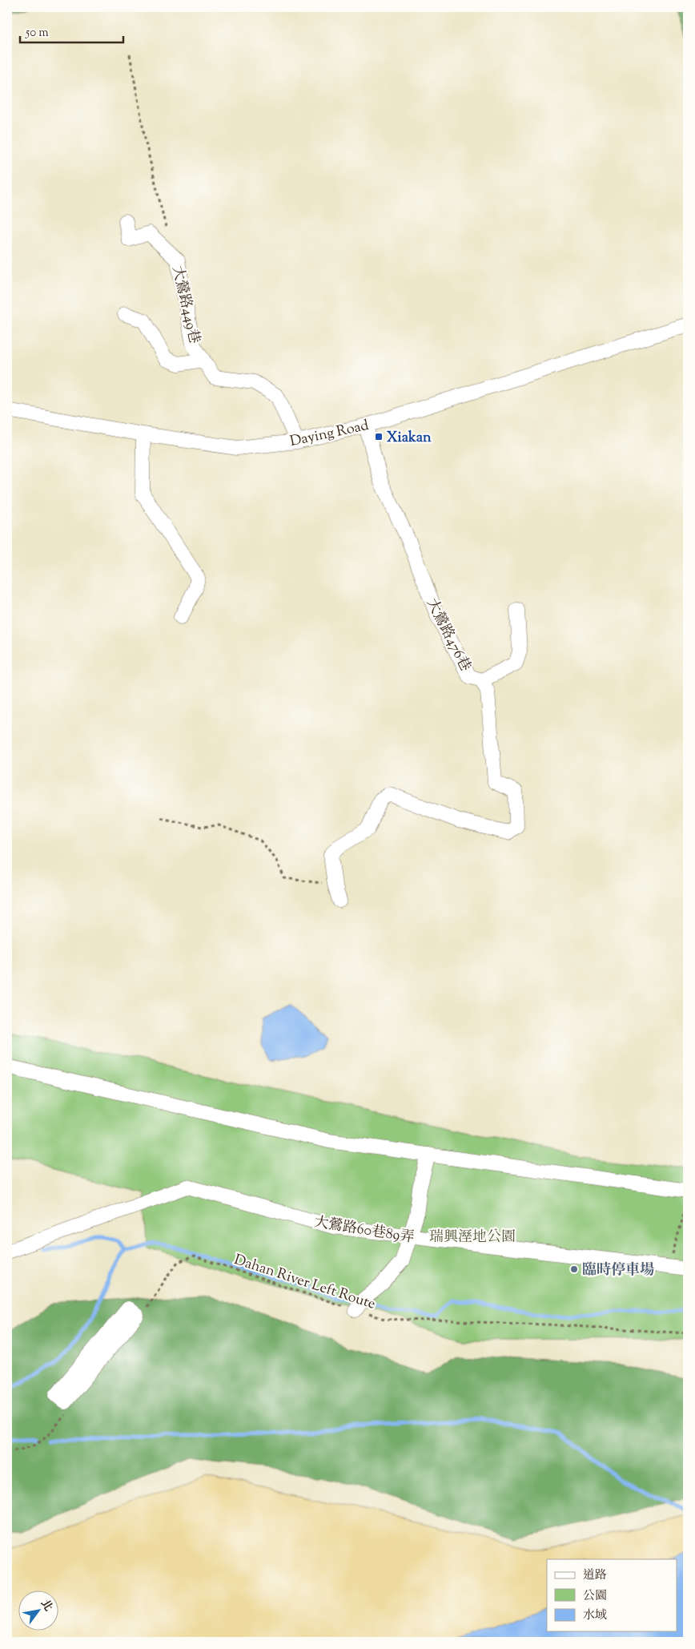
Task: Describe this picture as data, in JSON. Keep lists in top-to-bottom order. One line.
{"streets":{"street":["大鶯路449巷","Daying Road","大鶯路476巷","大鶯路60巷89弄"],"path":["Dahan River Left Route"]},"crossings":[["大鶯路449巷","Daying Road"],["Daying Road","大鶯路476巷"]],"parks":["瑞興溼地公園"],"places":{"transit":["Xiakan"],"other":["臨時停車場"]},"legend":["道路","公園","水域"],"scale_bar":"50 m","north":"top right"}
